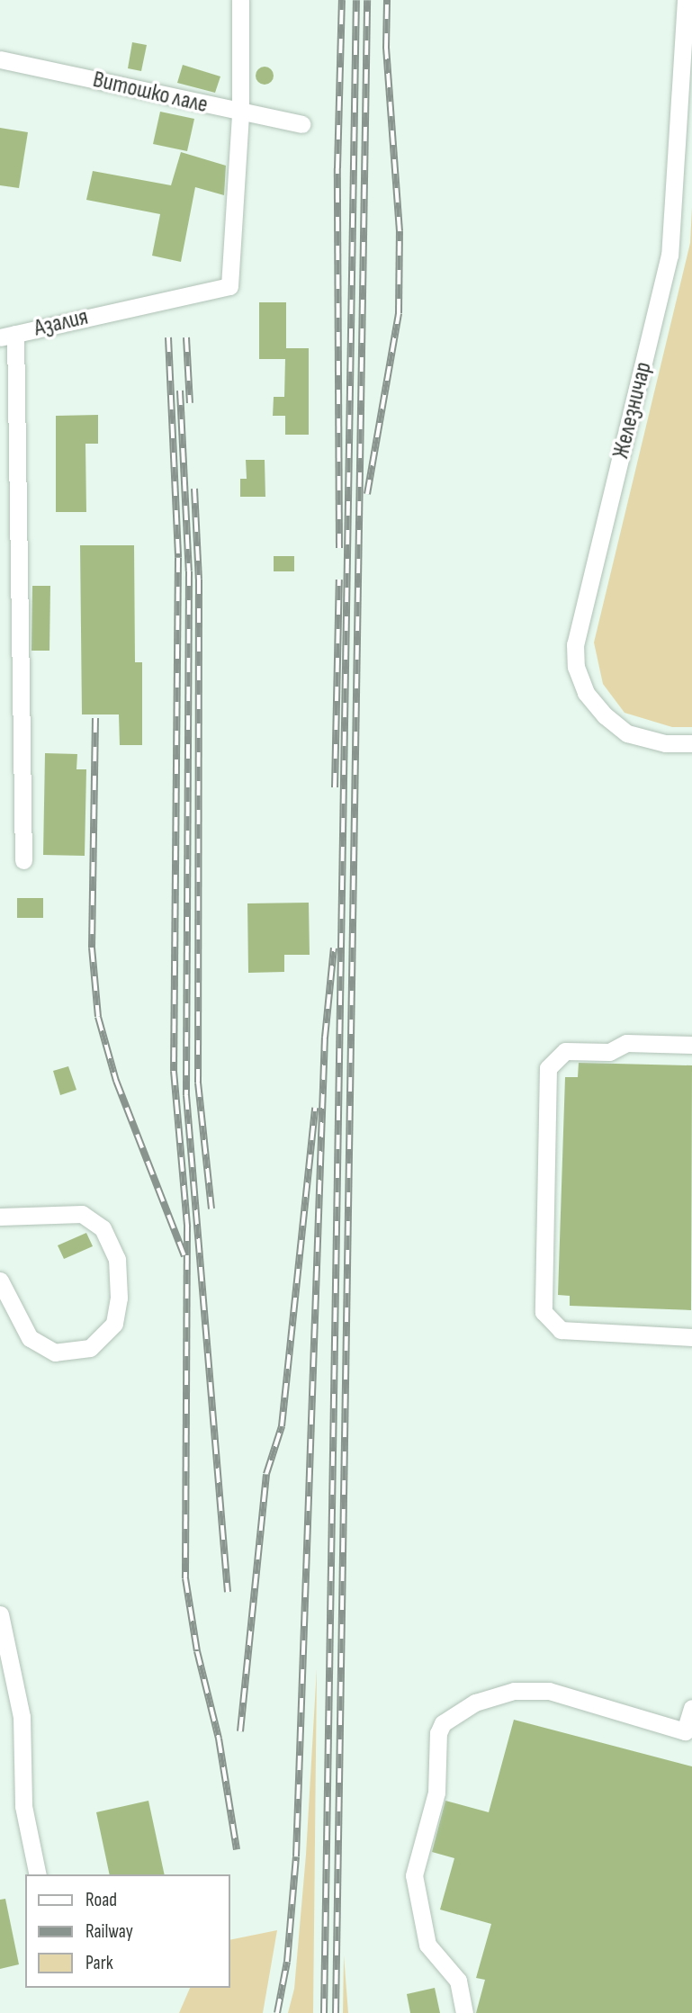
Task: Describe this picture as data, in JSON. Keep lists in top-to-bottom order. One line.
{"streets":{"street":["Витошко лале","Азалия","Железничар"]},"crossings":[["Витошко лале","Азалия"]],"legend":["Road","Railway","Park"]}
